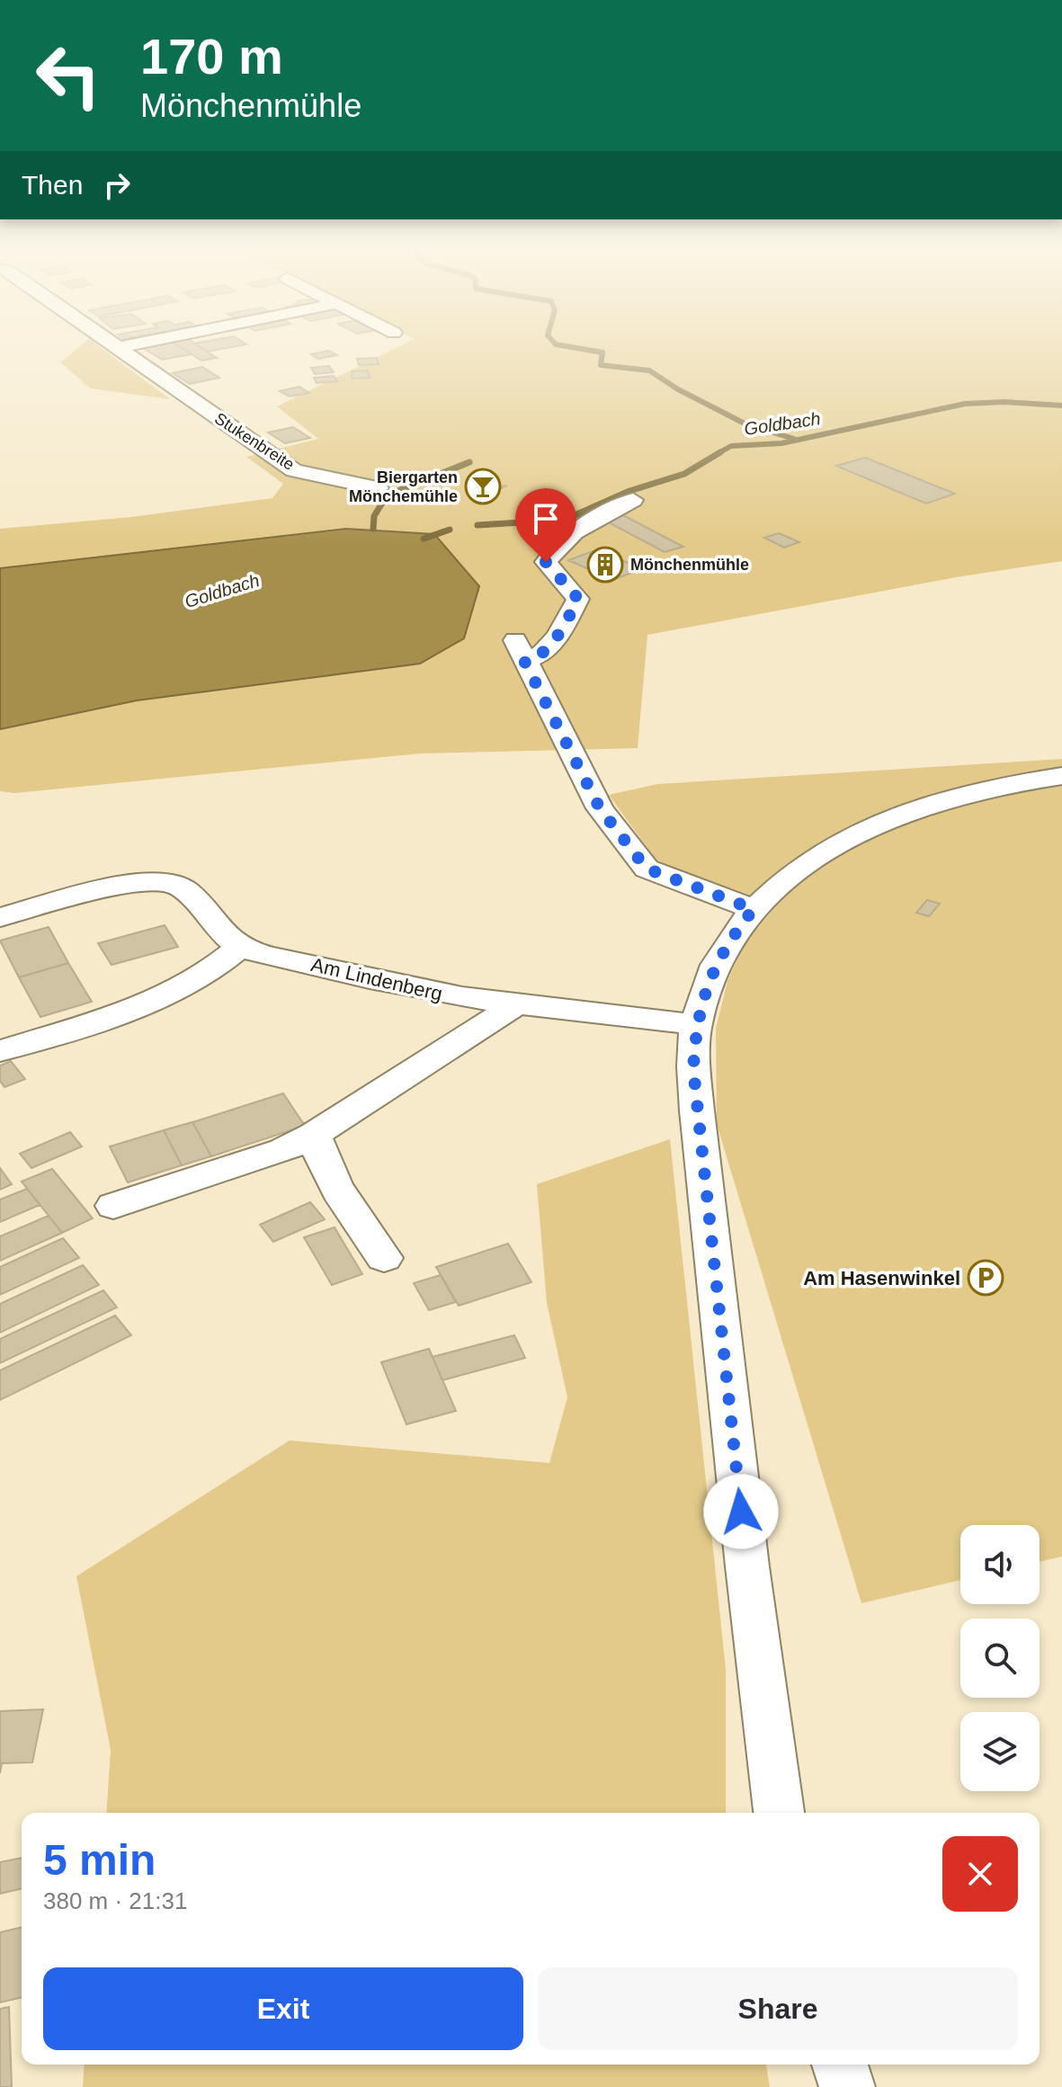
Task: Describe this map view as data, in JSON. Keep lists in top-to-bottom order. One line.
{"streets":{"street":["Stukenbreite","Am Lindenberg"]},"water":["Goldbach"],"places":{"bar":["Biergarten Mönchemühle"],"building":["Mönchenmühle"],"parking":["Am Hasenwinkel"]},"page":{"turn":["170 m","Mönchenmühle"],"then":"Then","heading":["5 min","380 m · 21:31"],"buttons":["Exit","Share"]}}
